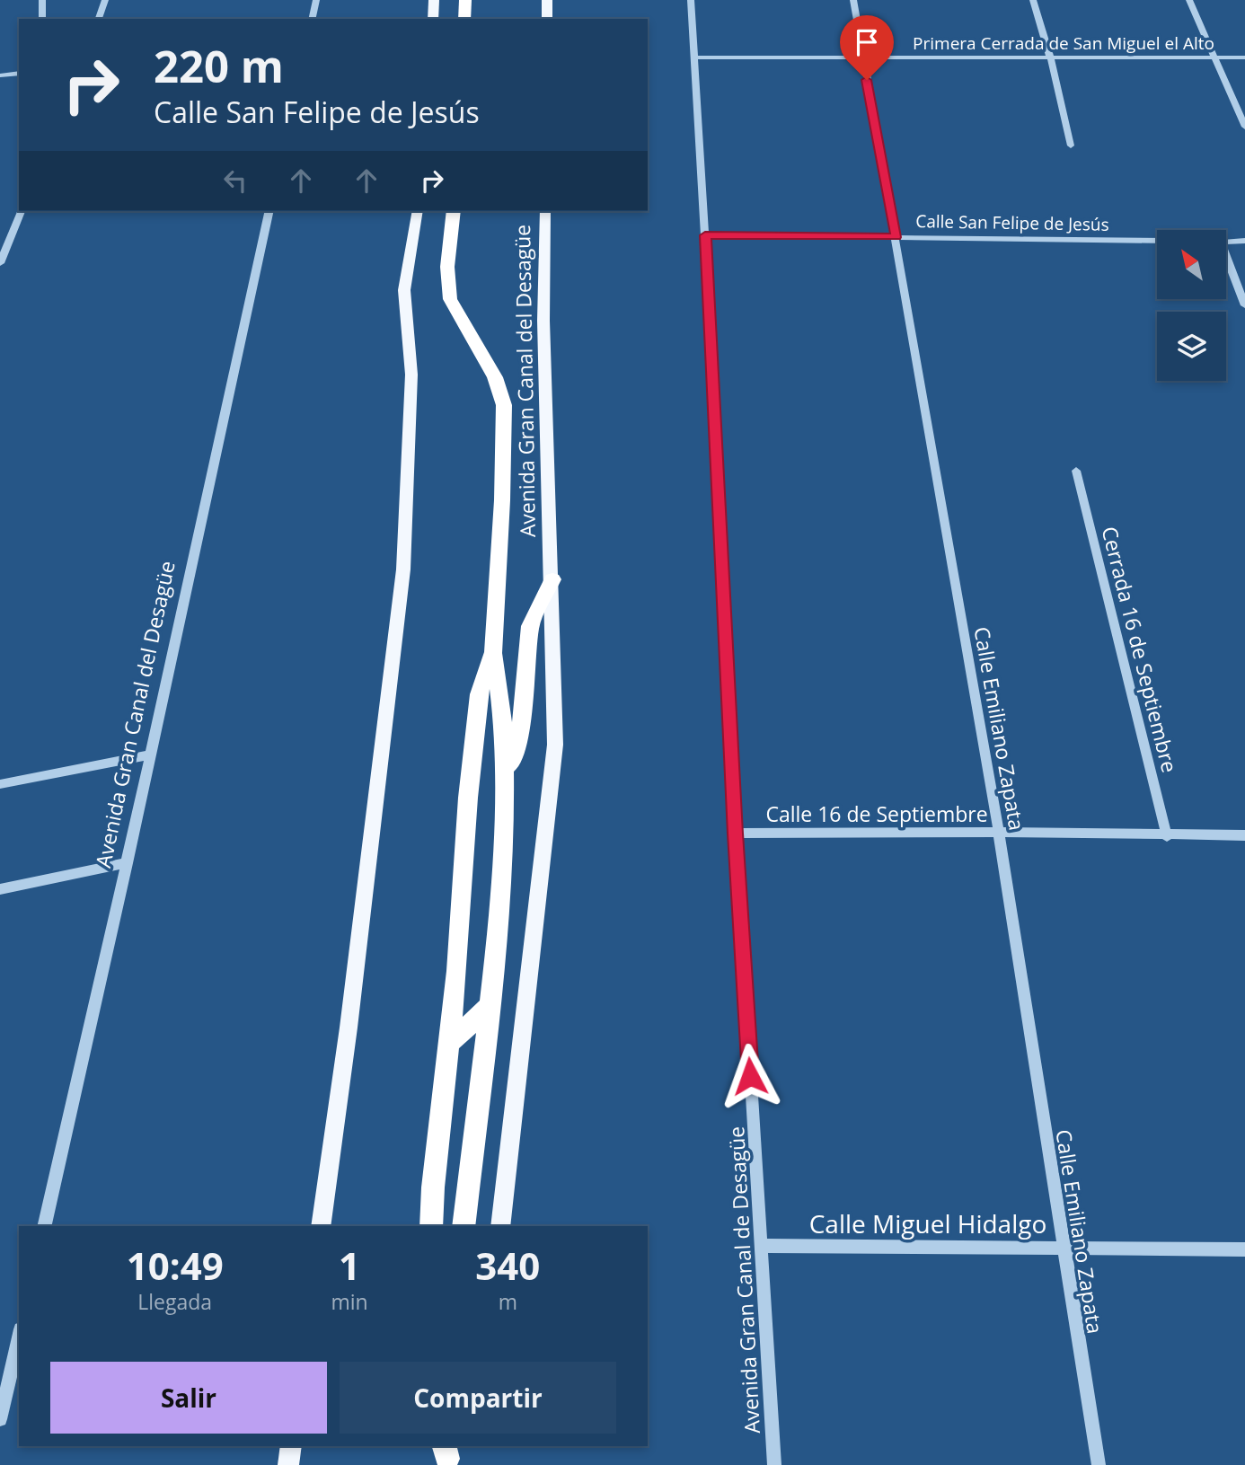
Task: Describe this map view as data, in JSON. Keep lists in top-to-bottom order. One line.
{"streets":{"main road":["Avenida Gran Canal del Desagüe"],"street":["Primera Cerrada de San Miguel el Alto","Calle San Felipe de Jesús","Cerrada 16 de Septiembre","Calle Emiliano Zapata","Calle 16 de Septiembre","Calle Miguel Hidalgo","Avenida Gran Canal de Desagüe"]},"crossings":[["Primera Cerrada de San Miguel el Alto","Calle Emiliano Zapata"],["Primera Cerrada de San Miguel el Alto","Avenida Gran Canal de Desagüe"],["Calle San Felipe de Jesús","Calle Emiliano Zapata"],["Calle San Felipe de Jesús","Avenida Gran Canal de Desagüe"],["Cerrada 16 de Septiembre","Calle 16 de Septiembre"],["Calle Emiliano Zapata","Calle 16 de Septiembre"],["Calle Emiliano Zapata","Calle Miguel Hidalgo"],["Calle 16 de Septiembre","Avenida Gran Canal de Desagüe"],["Calle Miguel Hidalgo","Avenida Gran Canal de Desagüe"]],"north":"top left","page":{"turn":["220 m","Calle San Felipe de Jesús"],"eta":["10:49","Llegada","1","min","340","m"],"buttons":["Salir","Compartir"]}}
